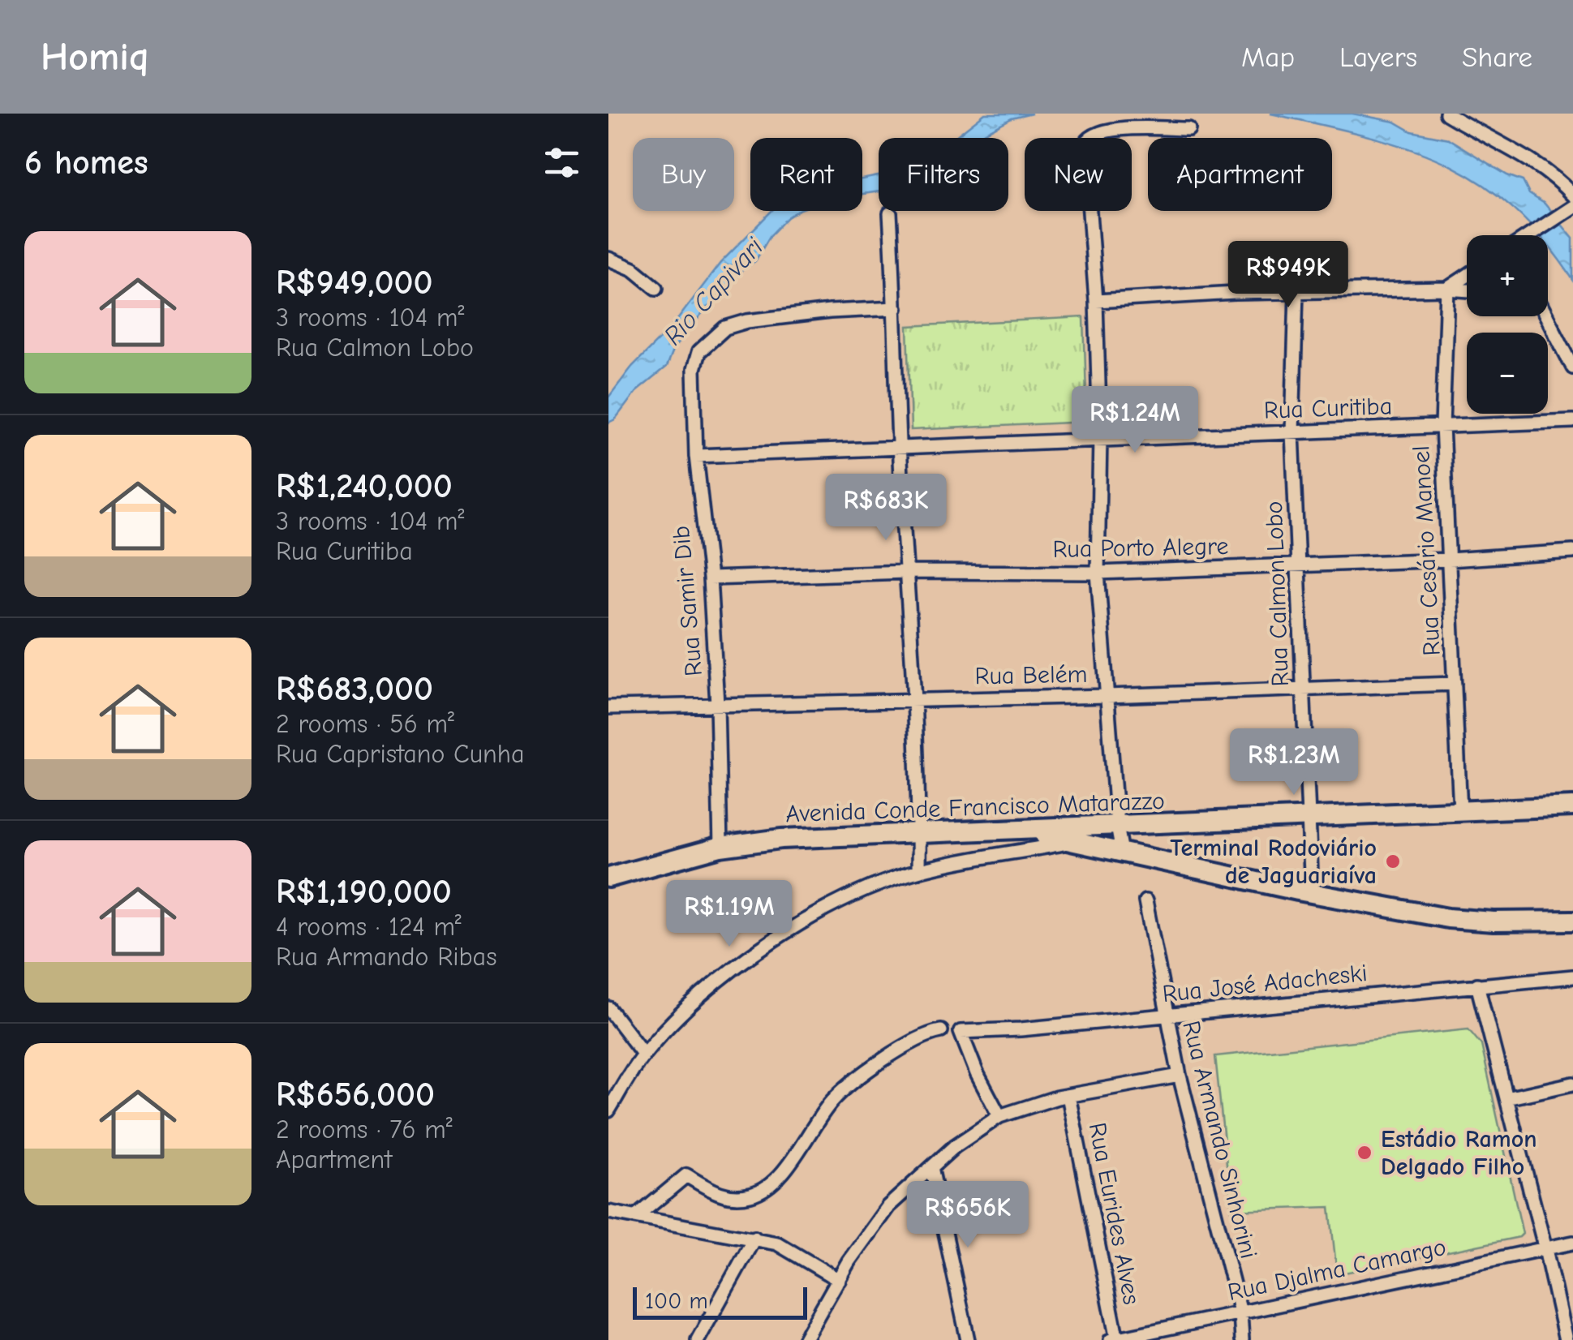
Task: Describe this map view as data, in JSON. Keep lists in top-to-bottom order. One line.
{"streets":{"street":["Rua Curitiba","Rua Porto Alegre","Rua Cesário Manoel","Rua Calmon Lobo","Rua Samir Dib","Rua Belém","Avenida Conde Francisco Matarazzo","Rua José Adacheski","Rua Armando Sinhorini","Rua Eurides Alves","Rua Djalma Camargo"]},"crossings":[["Rua Curitiba","Rua Cesário Manoel"],["Rua Curitiba","Rua Calmon Lobo"],["Rua Curitiba","Rua Samir Dib"],["Rua Porto Alegre","Rua Cesário Manoel"],["Rua Porto Alegre","Rua Calmon Lobo"],["Rua Porto Alegre","Rua Samir Dib"],["Rua Cesário Manoel","Rua Belém"],["Rua Cesário Manoel","Avenida Conde Francisco Matarazzo"],["Rua Calmon Lobo","Rua Belém"],["Rua Calmon Lobo","Avenida Conde Francisco Matarazzo"],["Rua Samir Dib","Rua Belém"],["Rua Samir Dib","Avenida Conde Francisco Matarazzo"],["Rua José Adacheski","Rua Armando Sinhorini"],["Rua Armando Sinhorini","Rua Djalma Camargo"],["Rua Eurides Alves","Rua Djalma Camargo"]],"water":["Rio Capivari"],"places":["Terminal Rodoviário de Jaguariaíva","Estádio Ramon Delgado Filho"],"scale_bar":"100 m","page":{"header":"Homiq","nav":["Map","Layers","Share"],"heading":"6 homes","chip":["Buy","Rent","Filters","New","Apartment"],"list":[{"name":"R$949,000","note":"3 rooms · 104 m² · Rua Calmon Lobo"},{"name":"R$1,240,000","note":"3 rooms · 104 m² · Rua Curitiba"},{"name":"R$683,000","note":"2 rooms · 56 m² · Rua Capristano Cunha"},{"name":"R$1,190,000","note":"4 rooms · 124 m² · Rua Armando Ribas"},{"name":"R$656,000","note":"2 rooms · 76 m² · Apartment"}],"map_buttons":["+","−"],"price":["R$949K","R$1.24M","R$683K","R$1.23M","R$1.19M","R$656K"],"scale":"100 m"}}
